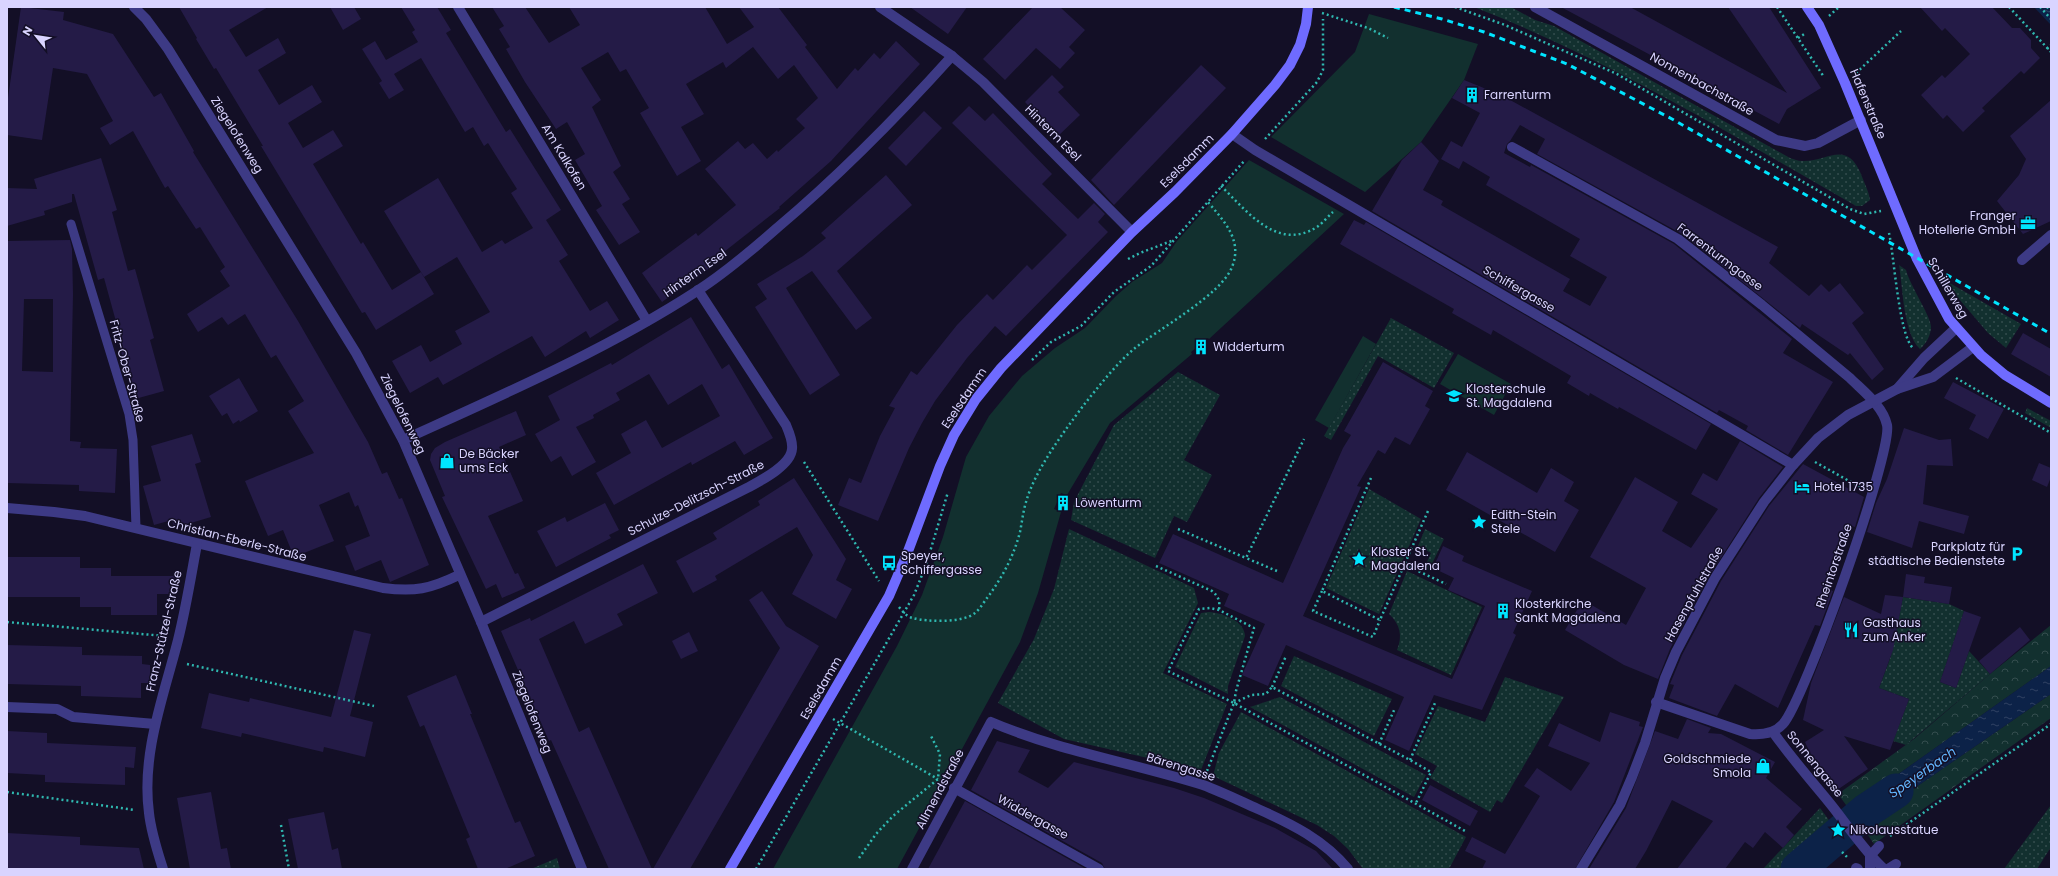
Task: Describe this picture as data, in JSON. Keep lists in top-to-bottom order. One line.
{"streets":{"street":["Nonnenbachstraße","Hafenstraße","Hinterm Esel","Ziegelofenweg","Am Kalkofen","Eselsdamm","Farrenturmgasse","Schillerweg","Schiffergasse","Schulze-Delitzsch-Straße","Christian-Eberle-Straße","Rheintorstraße","Hasenpfuhlstraße","Franz-Stützel-Straße","Sonnengasse","Bärengasse","Allmendstraße","Widdergasse"],"lane":["Fritz-Ober-Straße"]},"crossings":[["Nonnenbachstraße","Hafenstraße"],["Hafenstraße","Schillerweg"],["Hinterm Esel","Ziegelofenweg"],["Hinterm Esel","Am Kalkofen"],["Hinterm Esel","Eselsdamm"],["Ziegelofenweg","Schulze-Delitzsch-Straße"],["Ziegelofenweg","Christian-Eberle-Straße"],["Eselsdamm","Schiffergasse"],["Farrenturmgasse","Rheintorstraße"],["Farrenturmgasse","Hasenpfuhlstraße"],["Schillerweg","Hasenpfuhlstraße"],["Schiffergasse","Hasenpfuhlstraße"],["Fritz-Ober-Straße","Christian-Eberle-Straße"],["Christian-Eberle-Straße","Franz-Stützel-Straße"],["Rheintorstraße","Hasenpfuhlstraße"],["Rheintorstraße","Sonnengasse"],["Hasenpfuhlstraße","Sonnengasse"],["Bärengasse","Allmendstraße"],["Allmendstraße","Widdergasse"]],"water":["Speyerbach"],"places":{"building":["Farrenturm","Widderturm","Löwenturm","Klosterkirche Sankt Magdalena"],"office":["Franger Hotellerie GmbH"],"school or university":["Klosterschule St. Magdalena"],"shop":["De Bäcker ums Eck","Goldschmiede Smola"],"hotel":["Hotel 1735"],"place":["Edith-Stein Stele","Kloster St. Magdalena","Nikolausstatue"],"parking":["Parkplatz für städtische Bedienstete"],"bus stop":["Speyer, Schiffergasse"],"restaurant":["Gasthaus zum Anker"]},"north":"top left"}
